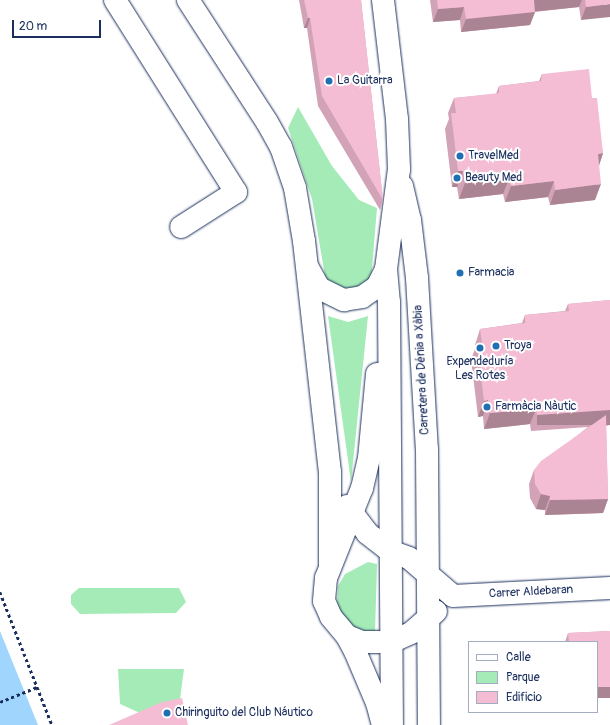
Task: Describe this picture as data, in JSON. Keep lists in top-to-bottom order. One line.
{"streets":{"street":["Carretera de Dénia a Xàbia","Carrer Aldebaran"]},"places":["La Guitarra","TravelMed","Beauty Med","Farmacia","Troya","Expendeduría Les Rotes","Farmàcia Nàutic","Chiringuito del Club Náutico"],"legend":["Calle","Parque","Edificio"],"scale_bar":"20 m"}
